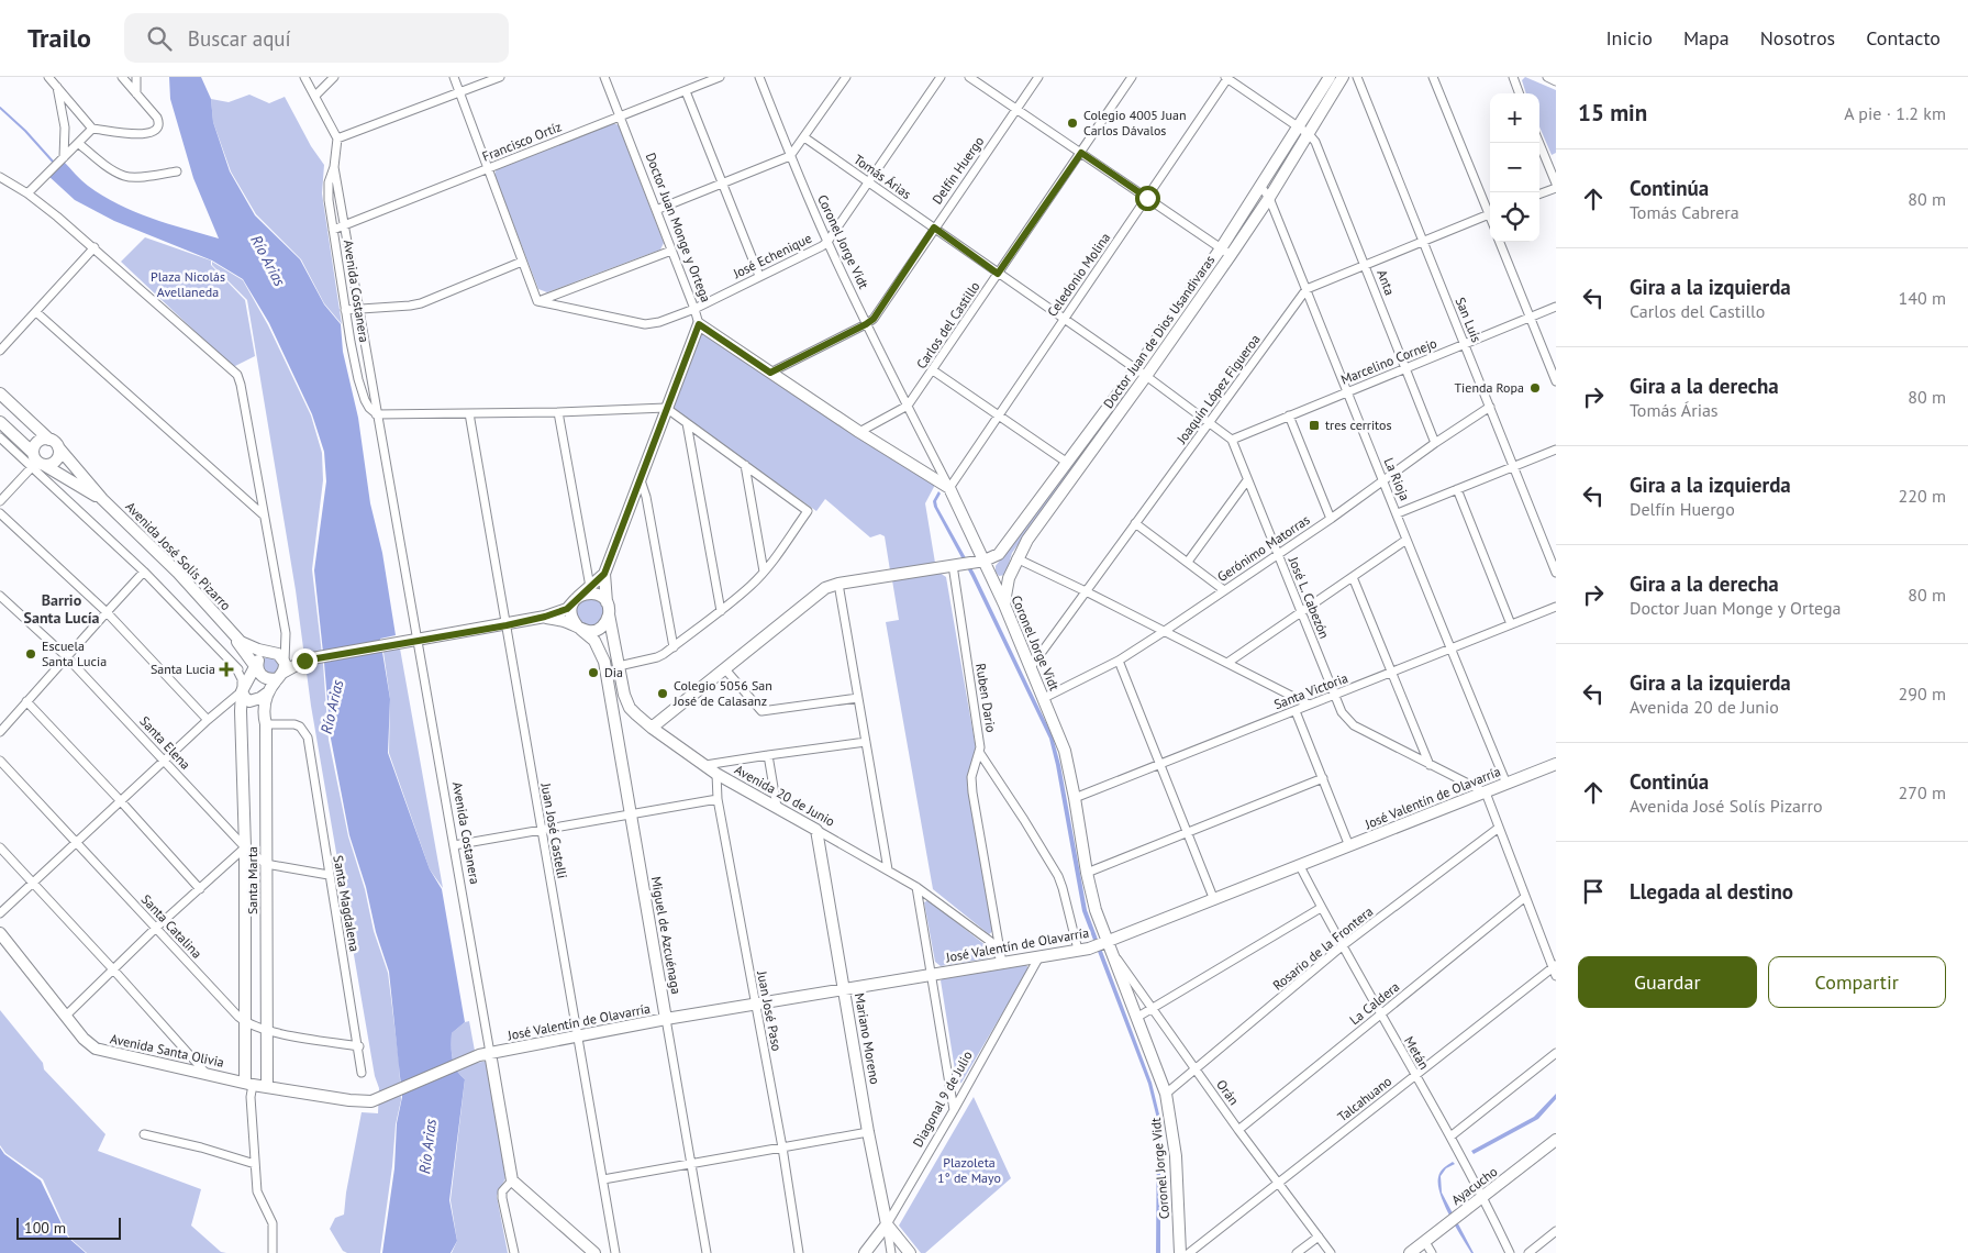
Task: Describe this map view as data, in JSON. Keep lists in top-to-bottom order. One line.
{"streets":{"main road":["Doctor Juan Monge y Ortega","Coronel Jorge Vidt","Avenida Costanera","Doctor Juan de Dios Usandivaras","Avenida José Solís Pizarro","Avenida 20 de Junio","José Valentín de Olavarría","Santa Marta","Miguel de Azcuénaga","Mariano Moreno","Avenida Santa Olivia","Diagonal 9 de Julio","Ayacucho"],"street":["Francisco Ortíz","Delfín Huergo","Tomás Árias","José Echenique","Celedonio Molina","Anta","San Luis","Carlos del Castillo","Marcelino Cornejo","Joaquín López Figueroa","La Rioja","Gerónimo Matorras","José L. Cabezón","Santa Victoria","Ruben Dario","Santa Elena","Juan José Castelli","Santa Magdalena","Santa Catalina","Rosario de la Frontera","La Caldera","Juan José Paso","Metán","Orán","Talcahuano"]},"crossings":[["Francisco Ortíz","Doctor Juan Monge y Ortega"],["Francisco Ortíz","Avenida Costanera"],["Delfín Huergo","Tomás Árias"],["Delfín Huergo","Doctor Juan Monge y Ortega"],["Delfín Huergo","Coronel Jorge Vidt"],["Tomás Árias","José Echenique"],["Tomás Árias","Celedonio Molina"],["Tomás Árias","Carlos del Castillo"],["Tomás Árias","Doctor Juan de Dios Usandivaras"],["Doctor Juan Monge y Ortega","Coronel Jorge Vidt"],["Doctor Juan Monge y Ortega","José Echenique"],["Doctor Juan Monge y Ortega","Celedonio Molina"],["Doctor Juan Monge y Ortega","Carlos del Castillo"],["Coronel Jorge Vidt","José Echenique"],["Coronel Jorge Vidt","Celedonio Molina"],["Coronel Jorge Vidt","Carlos del Castillo"],["Coronel Jorge Vidt","Doctor Juan de Dios Usandivaras"],["Coronel Jorge Vidt","Joaquín López Figueroa"],["Coronel Jorge Vidt","Gerónimo Matorras"],["Coronel Jorge Vidt","Santa Victoria"],["Coronel Jorge Vidt","José Valentín de Olavarría"],["Coronel Jorge Vidt","Rosario de la Frontera"],["Coronel Jorge Vidt","Orán"],["Anta","Doctor Juan de Dios Usandivaras"],["Anta","Marcelino Cornejo"],["Anta","Gerónimo Matorras"],["Avenida Costanera","Avenida José Solís Pizarro"],["Avenida Costanera","José Valentín de Olavarría"],["San Luis","Marcelino Cornejo"],["San Luis","Gerónimo Matorras"],["Doctor Juan de Dios Usandivaras","La Rioja"],["Marcelino Cornejo","La Rioja"],["Marcelino Cornejo","José L. Cabezón"],["Joaquín López Figueroa","La Rioja"],["La Rioja","Gerónimo Matorras"],["La Rioja","Santa Victoria"],["La Rioja","José Valentín de Olavarría"],["Gerónimo Matorras","José L. Cabezón"],["Avenida José Solís Pizarro","Avenida 20 de Junio"],["Avenida José Solís Pizarro","Juan José Castelli"],["Avenida José Solís Pizarro","Santa Marta"],["Avenida José Solís Pizarro","Miguel de Azcuénaga"],["José L. Cabezón","Santa Victoria"],["Ruben Dario","Avenida 20 de Junio"],["Ruben Dario","José Valentín de Olavarría"],["Santa Elena","Santa Marta"],["Santa Elena","Santa Magdalena"],["Avenida 20 de Junio","José Valentín de Olavarría"],["Avenida 20 de Junio","Miguel de Azcuénaga"],["Avenida 20 de Junio","Juan José Paso"],["Avenida 20 de Junio","Mariano Moreno"],["José Valentín de Olavarría","Juan José Castelli"],["José Valentín de Olavarría","Miguel de Azcuénaga"],["José Valentín de Olavarría","Juan José Paso"],["José Valentín de Olavarría","Mariano Moreno"],["José Valentín de Olavarría","Avenida Santa Olivia"],["José Valentín de Olavarría","Metán"],["José Valentín de Olavarría","Orán"],["José Valentín de Olavarría","Diagonal 9 de Julio"],["Santa Marta","Santa Magdalena"],["Santa Marta","Santa Catalina"],["Santa Marta","Avenida Santa Olivia"],["Santa Magdalena","Santa Catalina"],["Rosario de la Frontera","Metán"],["Rosario de la Frontera","Orán"],["La Caldera","Metán"],["La Caldera","Orán"],["Mariano Moreno","Diagonal 9 de Julio"],["Metán","Talcahuano"],["Metán","Ayacucho"],["Orán","Talcahuano"]],"districts":["Barrio Santa Lucía"],"water":["Río Arias"],"parks":["Plaza Nicolás Avellaneda","Plazoleta 1° de Mayo"],"places":{"other":["Colegio 4005 Juan Carlos Dávalos","Tienda Ropa","Escuela Santa Lucia","Dia","Colegio 5056 San José de Calasanz"],"transit":["tres cerritos"],"health":["Santa Lucia"]},"scale_bar":"100 m","page":{"header":"Trailo","search":"Buscar aquí","nav":["Inicio","Mapa","Nosotros","Contacto"],"heading":["15 min","A pie · 1.2 km"],"map_buttons":["+","−"],"list":[["Continúa","Tomás Cabrera","80 m"],["Gira a la izquierda","Carlos del Castillo","140 m"],["Gira a la derecha","Tomás Árias","80 m"],["Gira a la izquierda","Delfín Huergo","220 m"],["Gira a la derecha","Doctor Juan Monge y Ortega","80 m"],["Gira a la izquierda","Avenida 20 de Junio","290 m"],["Continúa","Avenida José Solís Pizarro","270 m"],"Llegada al destino"],"buttons":["Guardar","Compartir"],"scale":"100 m"}}
